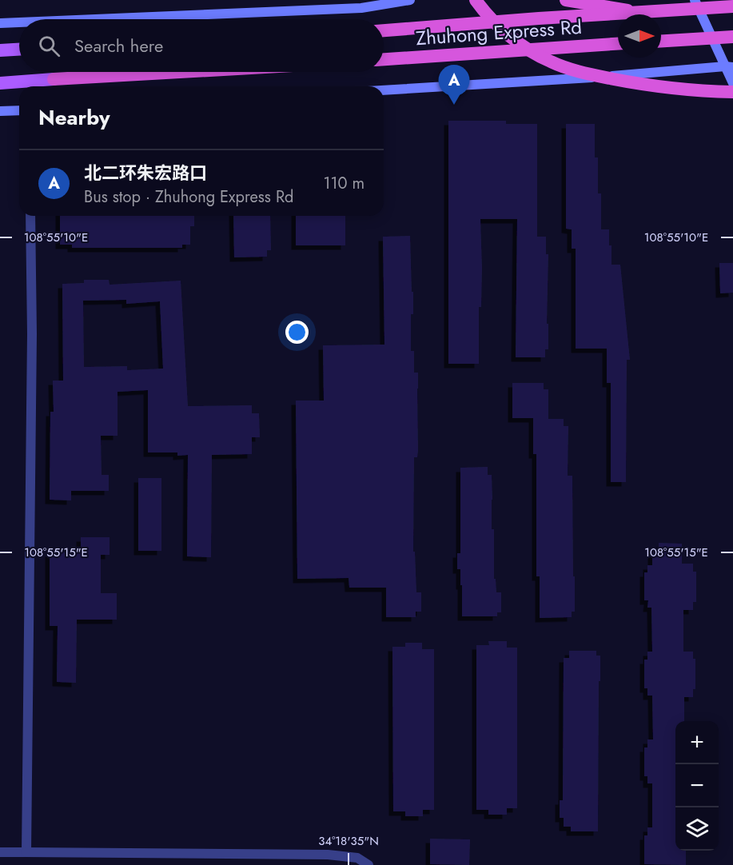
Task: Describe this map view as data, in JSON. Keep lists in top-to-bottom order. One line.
{"streets":{"highway":["Zhuhong Express Rd"]},"north":"right","page":{"search":"Search here","pins":"A","heading":"Nearby","list":[{"mark":"A","name":"北二环朱宏路口","note":"Bus stop · Zhuhong Express Rd","value":"110 m"}],"map_buttons":["+","−"]},"coordinates":["108°55'10\"E","108°55'15\"E","34°18'35\"N"]}
